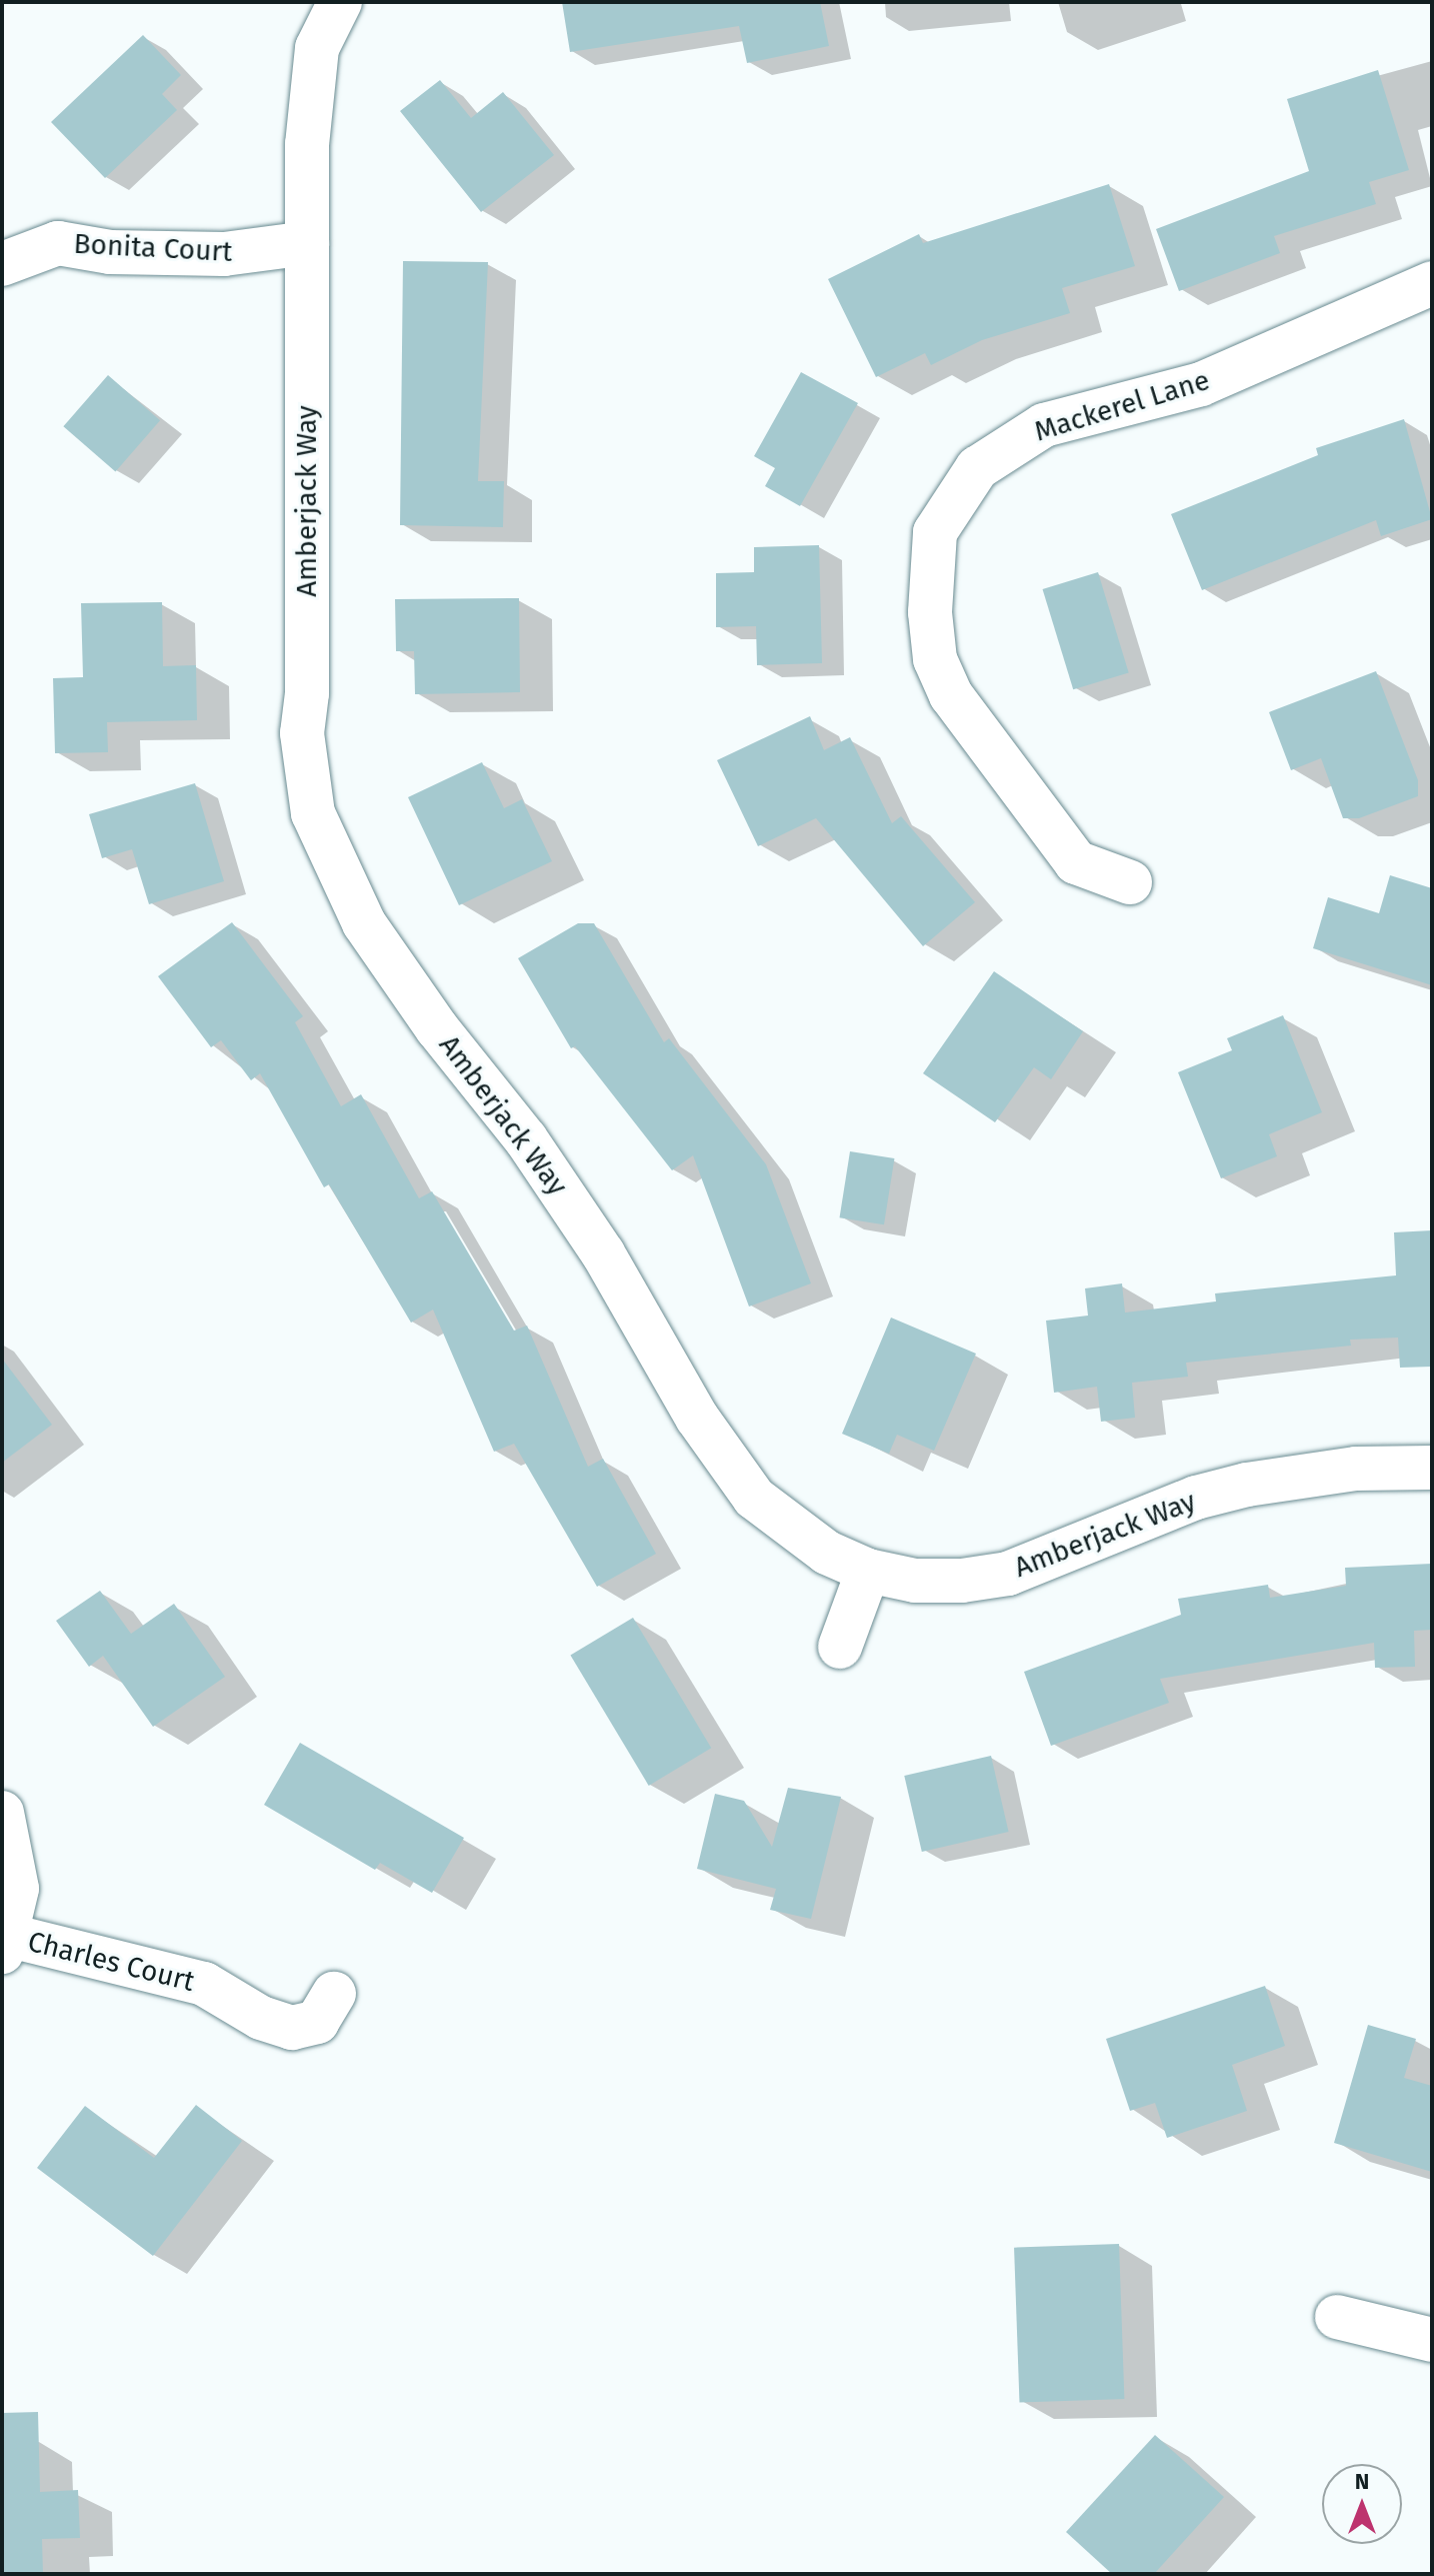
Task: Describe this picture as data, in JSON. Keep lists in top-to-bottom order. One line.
{"streets":{"street":["Bonita Court","Mackerel Lane","Amberjack Way","Charles Court"]},"crossings":[["Bonita Court","Amberjack Way"]],"north":"top"}
